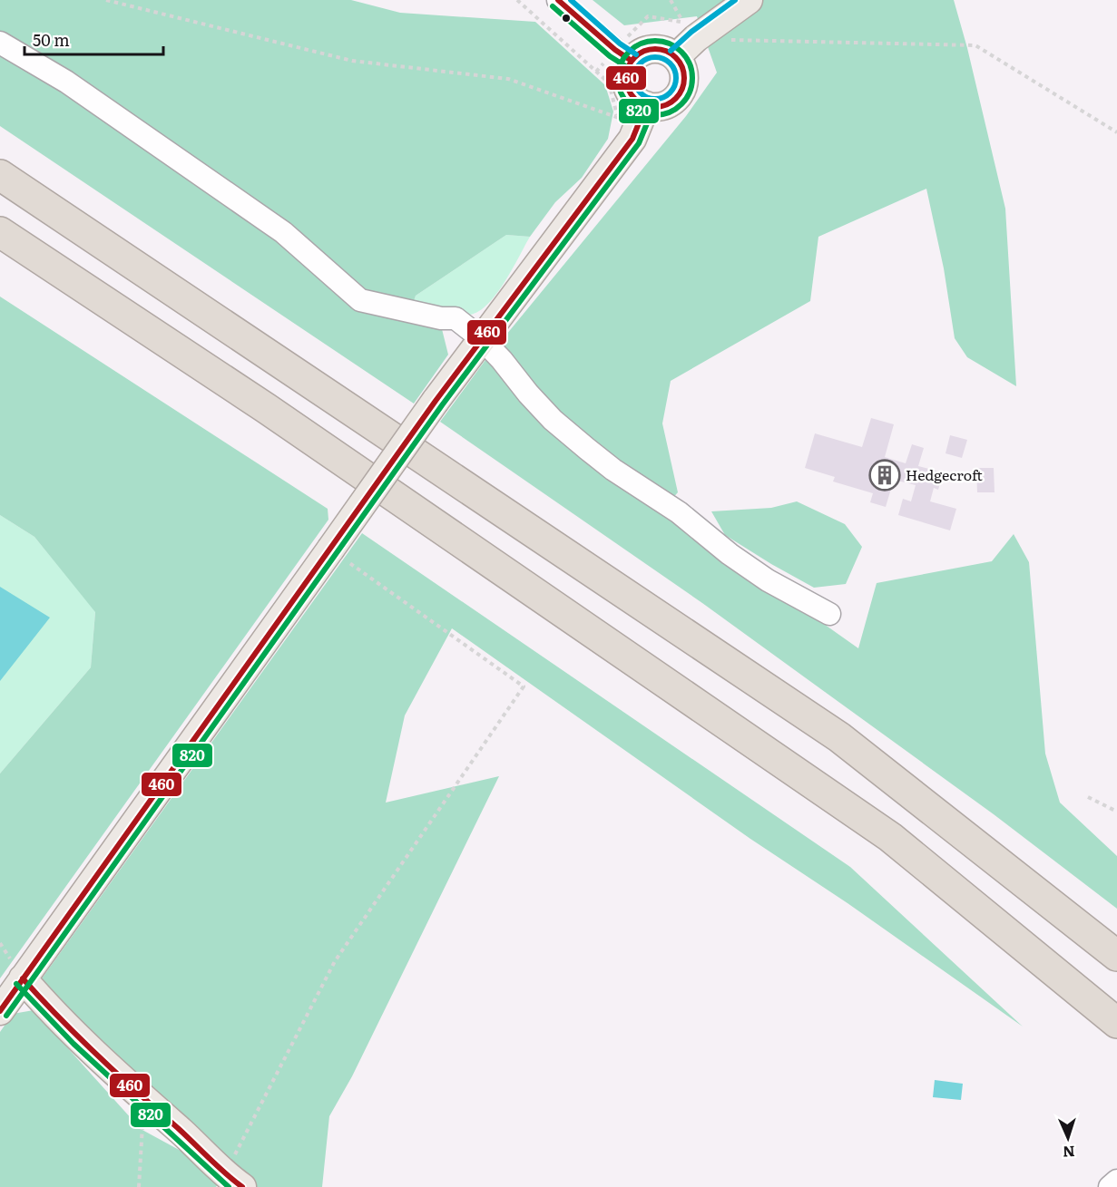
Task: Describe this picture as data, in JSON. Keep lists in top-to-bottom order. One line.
{"places":{"building":["Hedgecroft"]},"lines":["transit line 460","transit line 820"],"scale_bar":"50 m","north":"bottom"}
